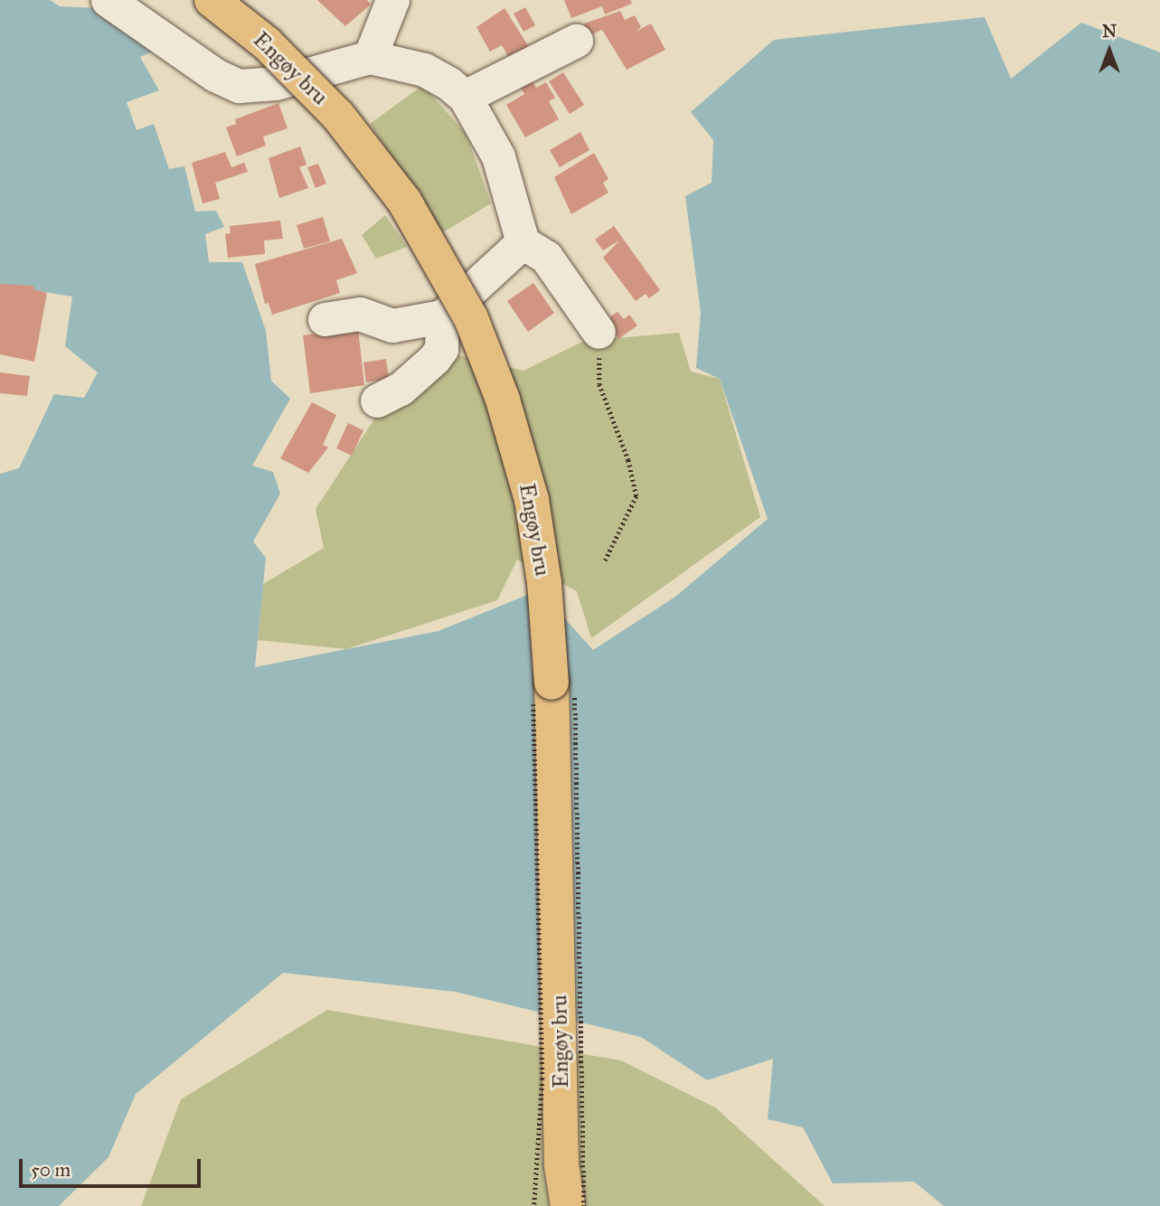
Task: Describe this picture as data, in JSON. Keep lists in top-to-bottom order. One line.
{"streets":{"main road":["Engøy bru"]},"scale_bar":"50 m","north":"top"}
